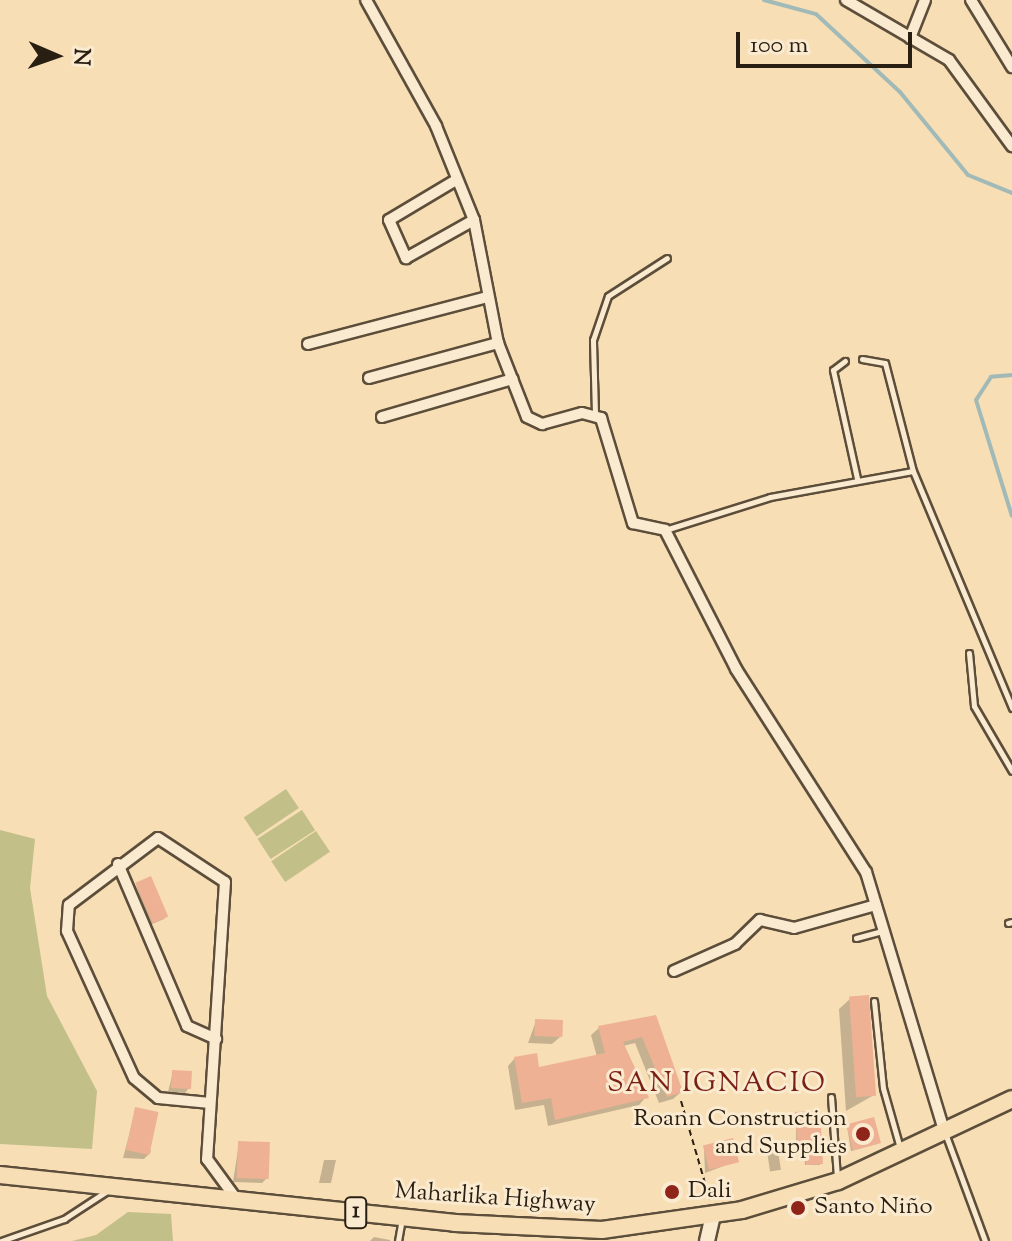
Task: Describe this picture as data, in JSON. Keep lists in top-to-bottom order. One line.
{"streets":{"main road":["Maharlika Highway","1"]},"districts":["SAN IGNACIO"],"places":["Roann Construction and Supplies","Dali","Santo Niño"],"scale_bar":"100 m","north":"right"}
